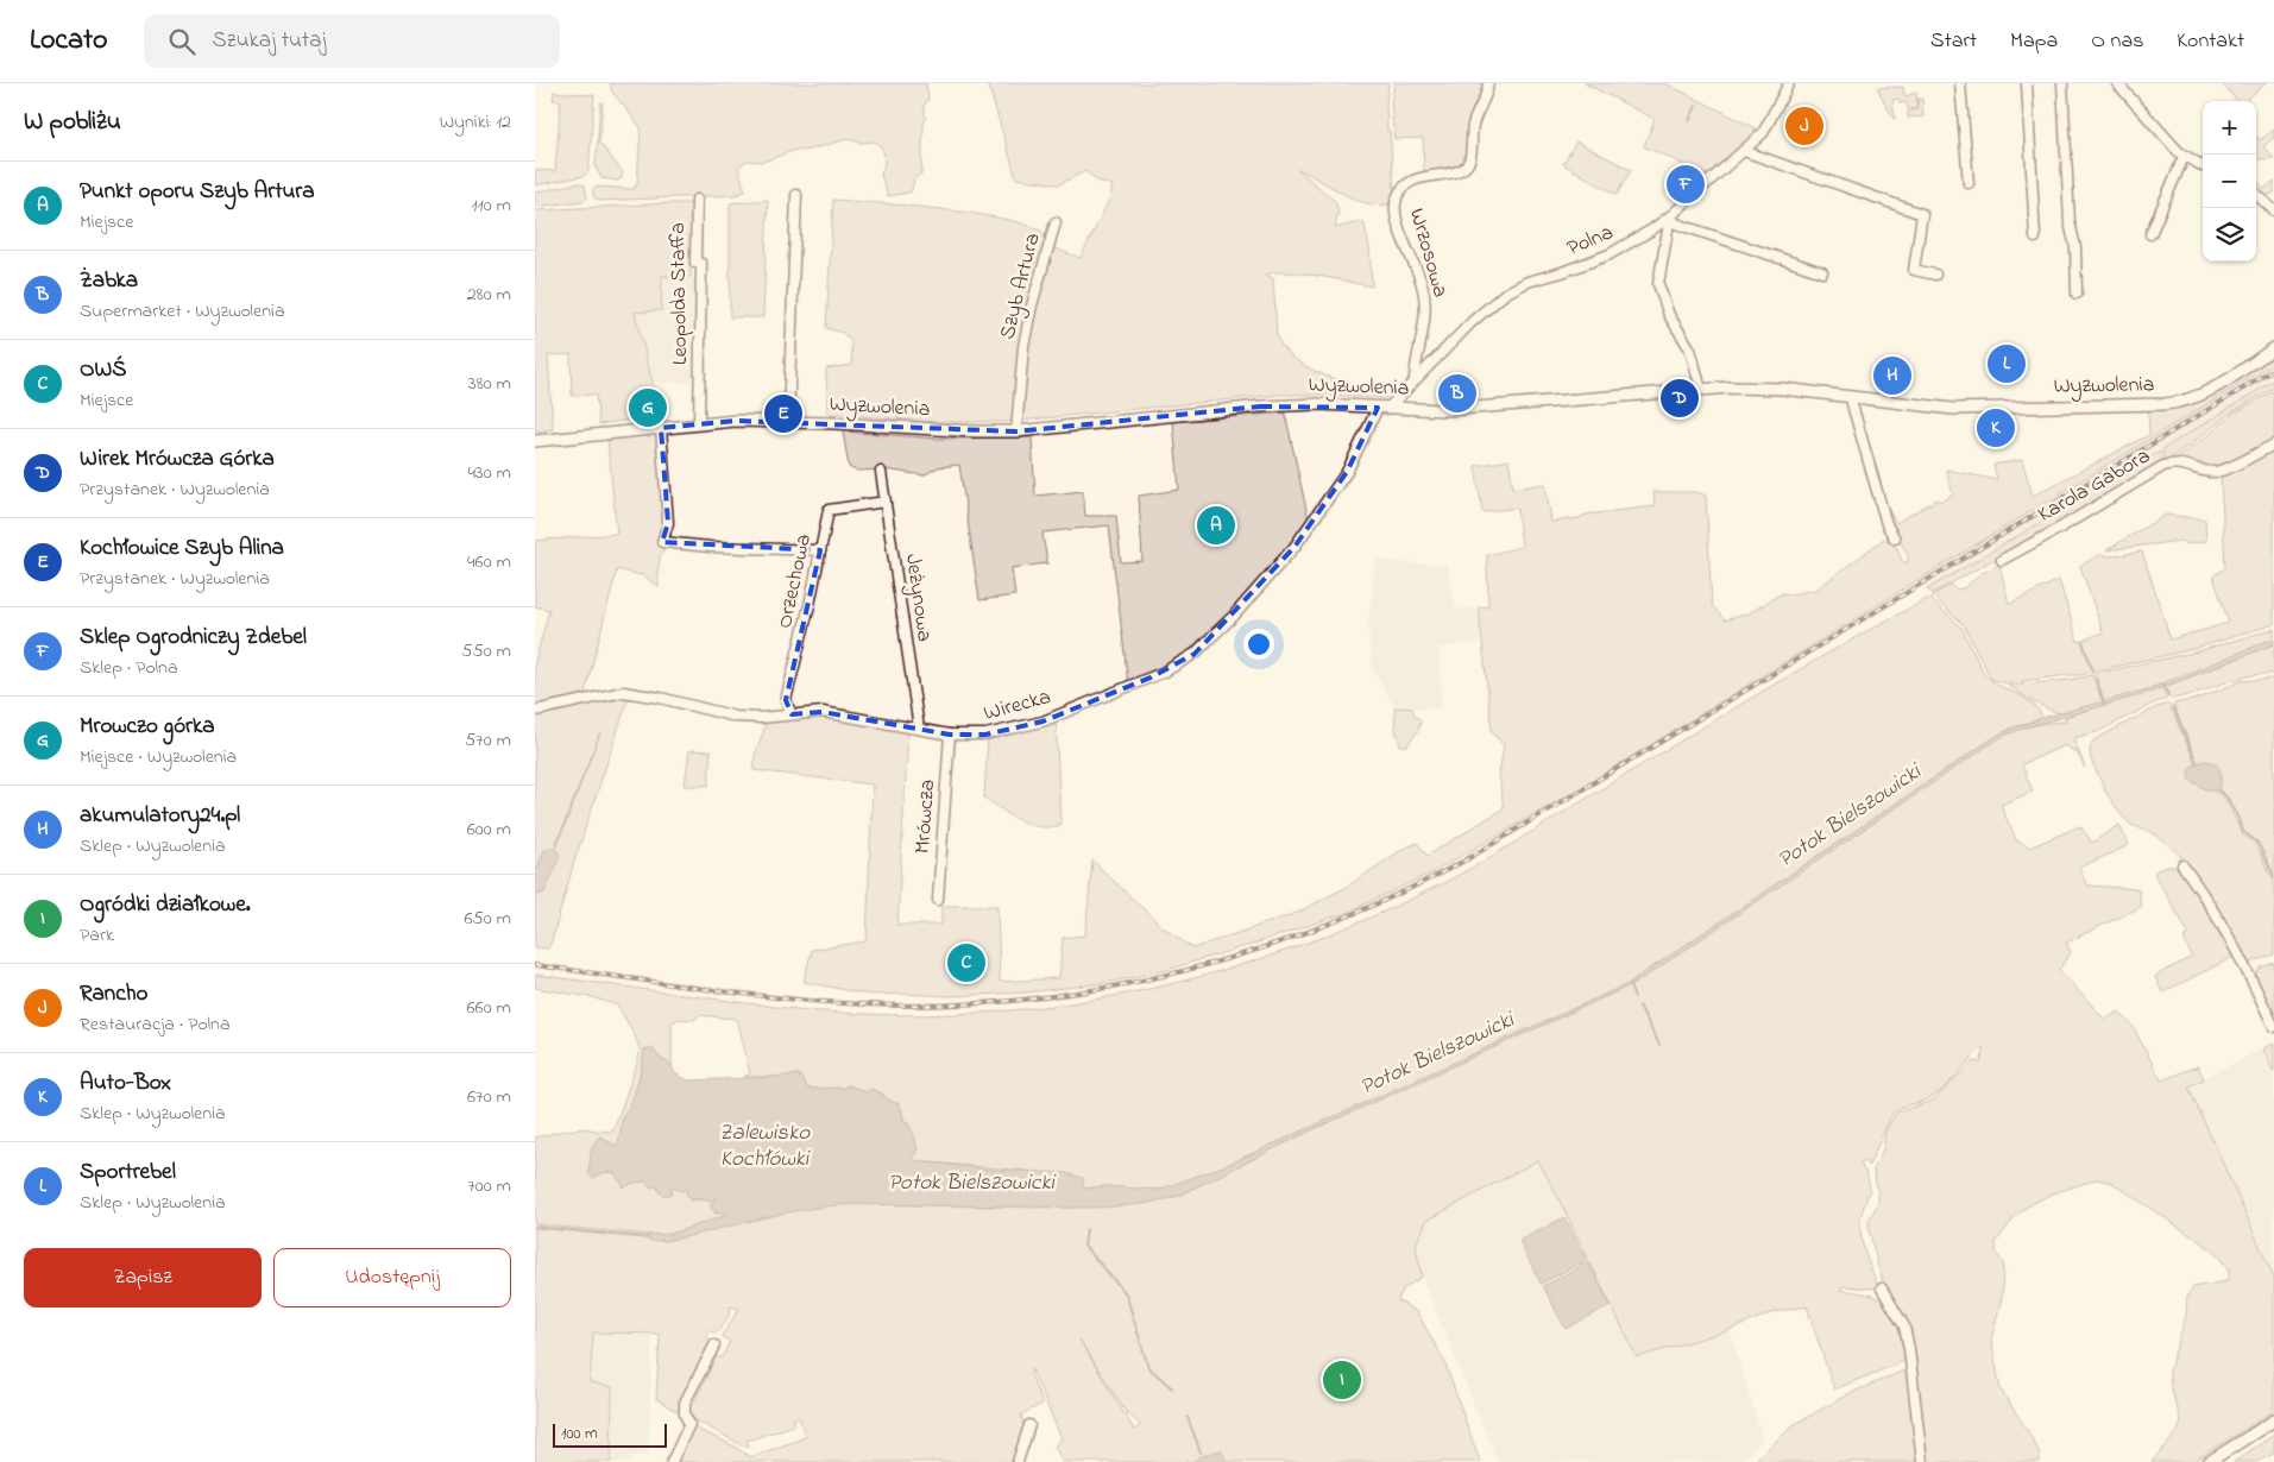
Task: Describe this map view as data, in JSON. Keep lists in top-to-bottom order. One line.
{"streets":{"street":["Polna","Wrzosowa","Szyb Artura","Leopolda Staffa","Wyzwolenia","Karola Gabora","Orzechowa","Jeżynowa","Wirecka","Mrówcza"]},"crossings":[["Polna","Wrzosowa"],["Polna","Wyzwolenia"],["Polna","Wirecka"],["Szyb Artura","Wyzwolenia"],["Leopolda Staffa","Wyzwolenia"],["Wyzwolenia","Wirecka"],["Orzechowa","Jeżynowa"],["Orzechowa","Wirecka"],["Jeżynowa","Wirecka"],["Wirecka","Mrówcza"]],"water":["Potok Bielszowicki","Zalewisko Kochłówki"],"scale_bar":"100 m","page":{"header":"Locato","search":"Szukaj tutaj","nav":["Start","Mapa","O nas","Kontakt"],"heading":["W pobliżu","Wyniki: 12"],"map_buttons":["+","−"],"pins":["J","F","L","H","B","D","G","E","K","A","C","I"],"list":[{"mark":"A","name":"Punkt oporu Szyb Artura","note":"Miejsce","value":"110 m"},{"mark":"B","name":"Żabka","note":"Supermarket · Wyzwolenia","value":"280 m"},{"mark":"C","name":"OWŚ","note":"Miejsce","value":"380 m"},{"mark":"D","name":"Wirek Mrówcza Górka","note":"Przystanek · Wyzwolenia","value":"430 m"},{"mark":"E","name":"Kochłowice Szyb Alina","note":"Przystanek · Wyzwolenia","value":"460 m"},{"mark":"F","name":"Sklep Ogrodniczy Zdebel","note":"Sklep · Polna","value":"550 m"},{"mark":"G","name":"Mrowczo górka","note":"Miejsce · Wyzwolenia","value":"570 m"},{"mark":"H","name":"akumulatory24.pl","note":"Sklep · Wyzwolenia","value":"600 m"},{"mark":"I","name":"Ogródki działkowe.","note":"Park","value":"650 m"},{"mark":"J","name":"Rancho","note":"Restauracja · Polna","value":"660 m"},{"mark":"K","name":"Auto-Box","note":"Sklep · Wyzwolenia","value":"670 m"},{"mark":"L","name":"Sportrebel","note":"Sklep · Wyzwolenia","value":"700 m"}],"buttons":["Zapisz","Udostępnij"],"scale":"100 m"}}
